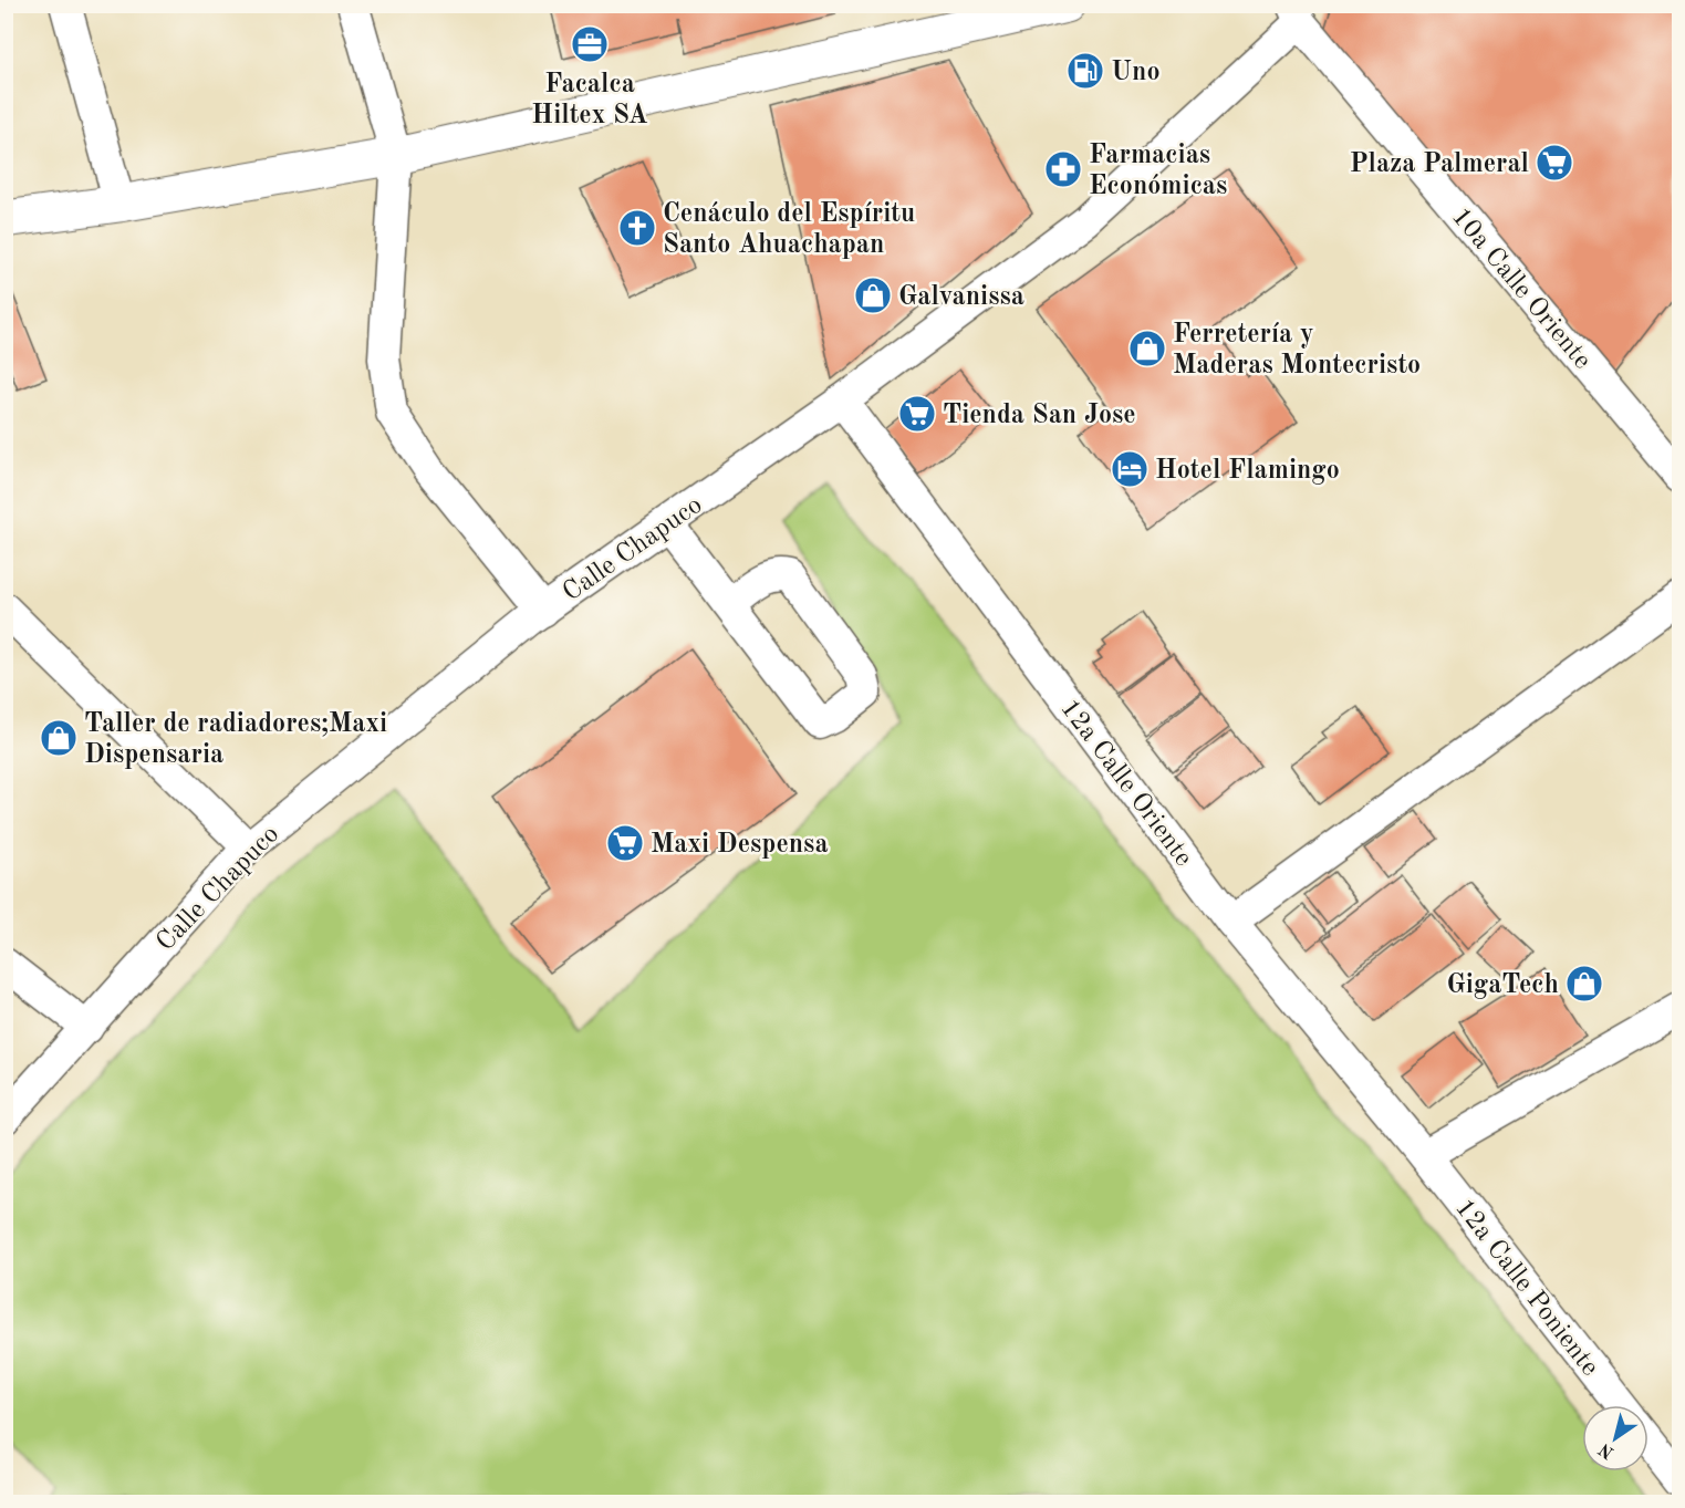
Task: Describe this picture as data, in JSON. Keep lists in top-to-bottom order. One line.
{"streets":{"street":["10a Calle Oriente","Calle Chapuco","12a Calle Oriente","12a Calle Poniente"]},"crossings":[["10a Calle Oriente","Calle Chapuco"],["Calle Chapuco","12a Calle Oriente"],["12a Calle Oriente","12a Calle Poniente"]],"places":{"office":["Facalca Hiltex SA"],"fuel station":["Uno"],"supermarket":["Plaza Palmeral","Tienda San Jose","Maxi Despensa"],"pharmacy":["Farmacias Económicas"],"church":["Cenáculo del Espíritu Santo Ahuachapan"],"shop":["Galvanissa","Ferretería y Maderas Montecristo","Taller de radiadores;Maxi Dispensaria","GigaTech"],"hotel":["Hotel Flamingo"]},"north":"bottom left"}
